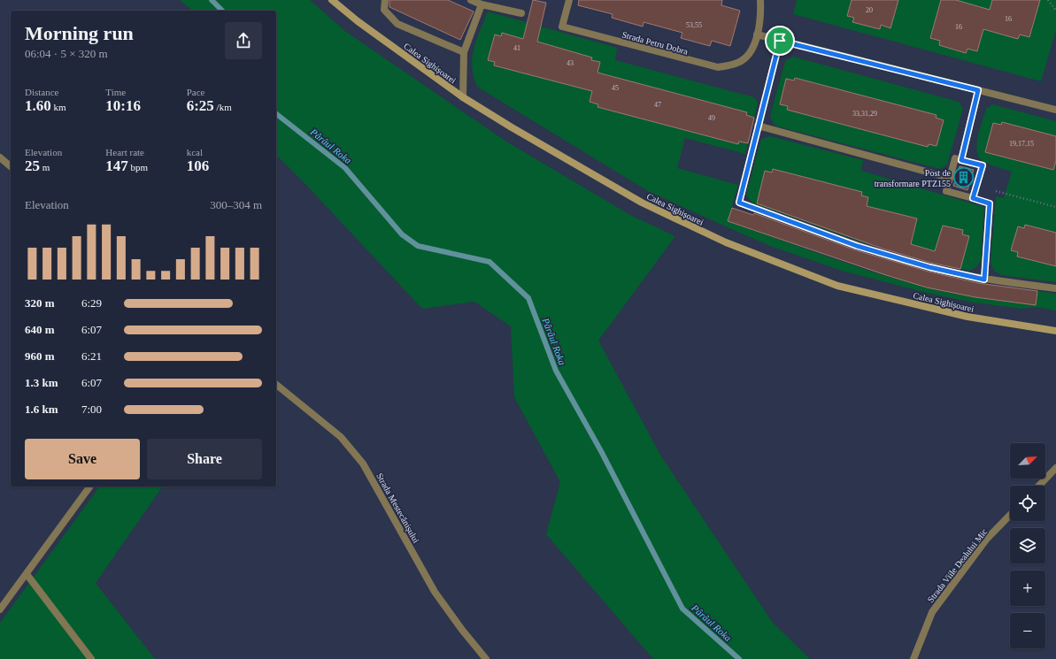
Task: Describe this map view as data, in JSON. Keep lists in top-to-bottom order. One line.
{"streets":{"main road":["Calea Sighișoarei"],"street":["Strada Petru Dobra","Strada Mestecănișului","Strada Viile Dealului Mic"]},"water":["Pârâul Roka"],"places":{"building":["Post de transformare PTZ155"]},"house_numbers":["20","16","53,55","16","41","43","45","47","33,31,29","49","19,17,15"],"north":"top right","page":{"heading":["Morning run","06:04 · 5 × 320 m"],"stats":[["Distance","1.60 km"],["Time","10:16"],["Pace","6:25 /km"],["Elevation","25 m"],["Heart rate","147 bpm"],["kcal","106"]],"chart":["Elevation","300–304 m"],"list":[{"name":"320 m","note":"6:29"},{"name":"640 m","note":"6:07"},{"name":"960 m","note":"6:21"},{"name":"1.3 km","note":"6:07"},{"name":"1.6 km","note":"7:00"}],"buttons":["Save","Share"],"map_buttons":["+","−"]}}
